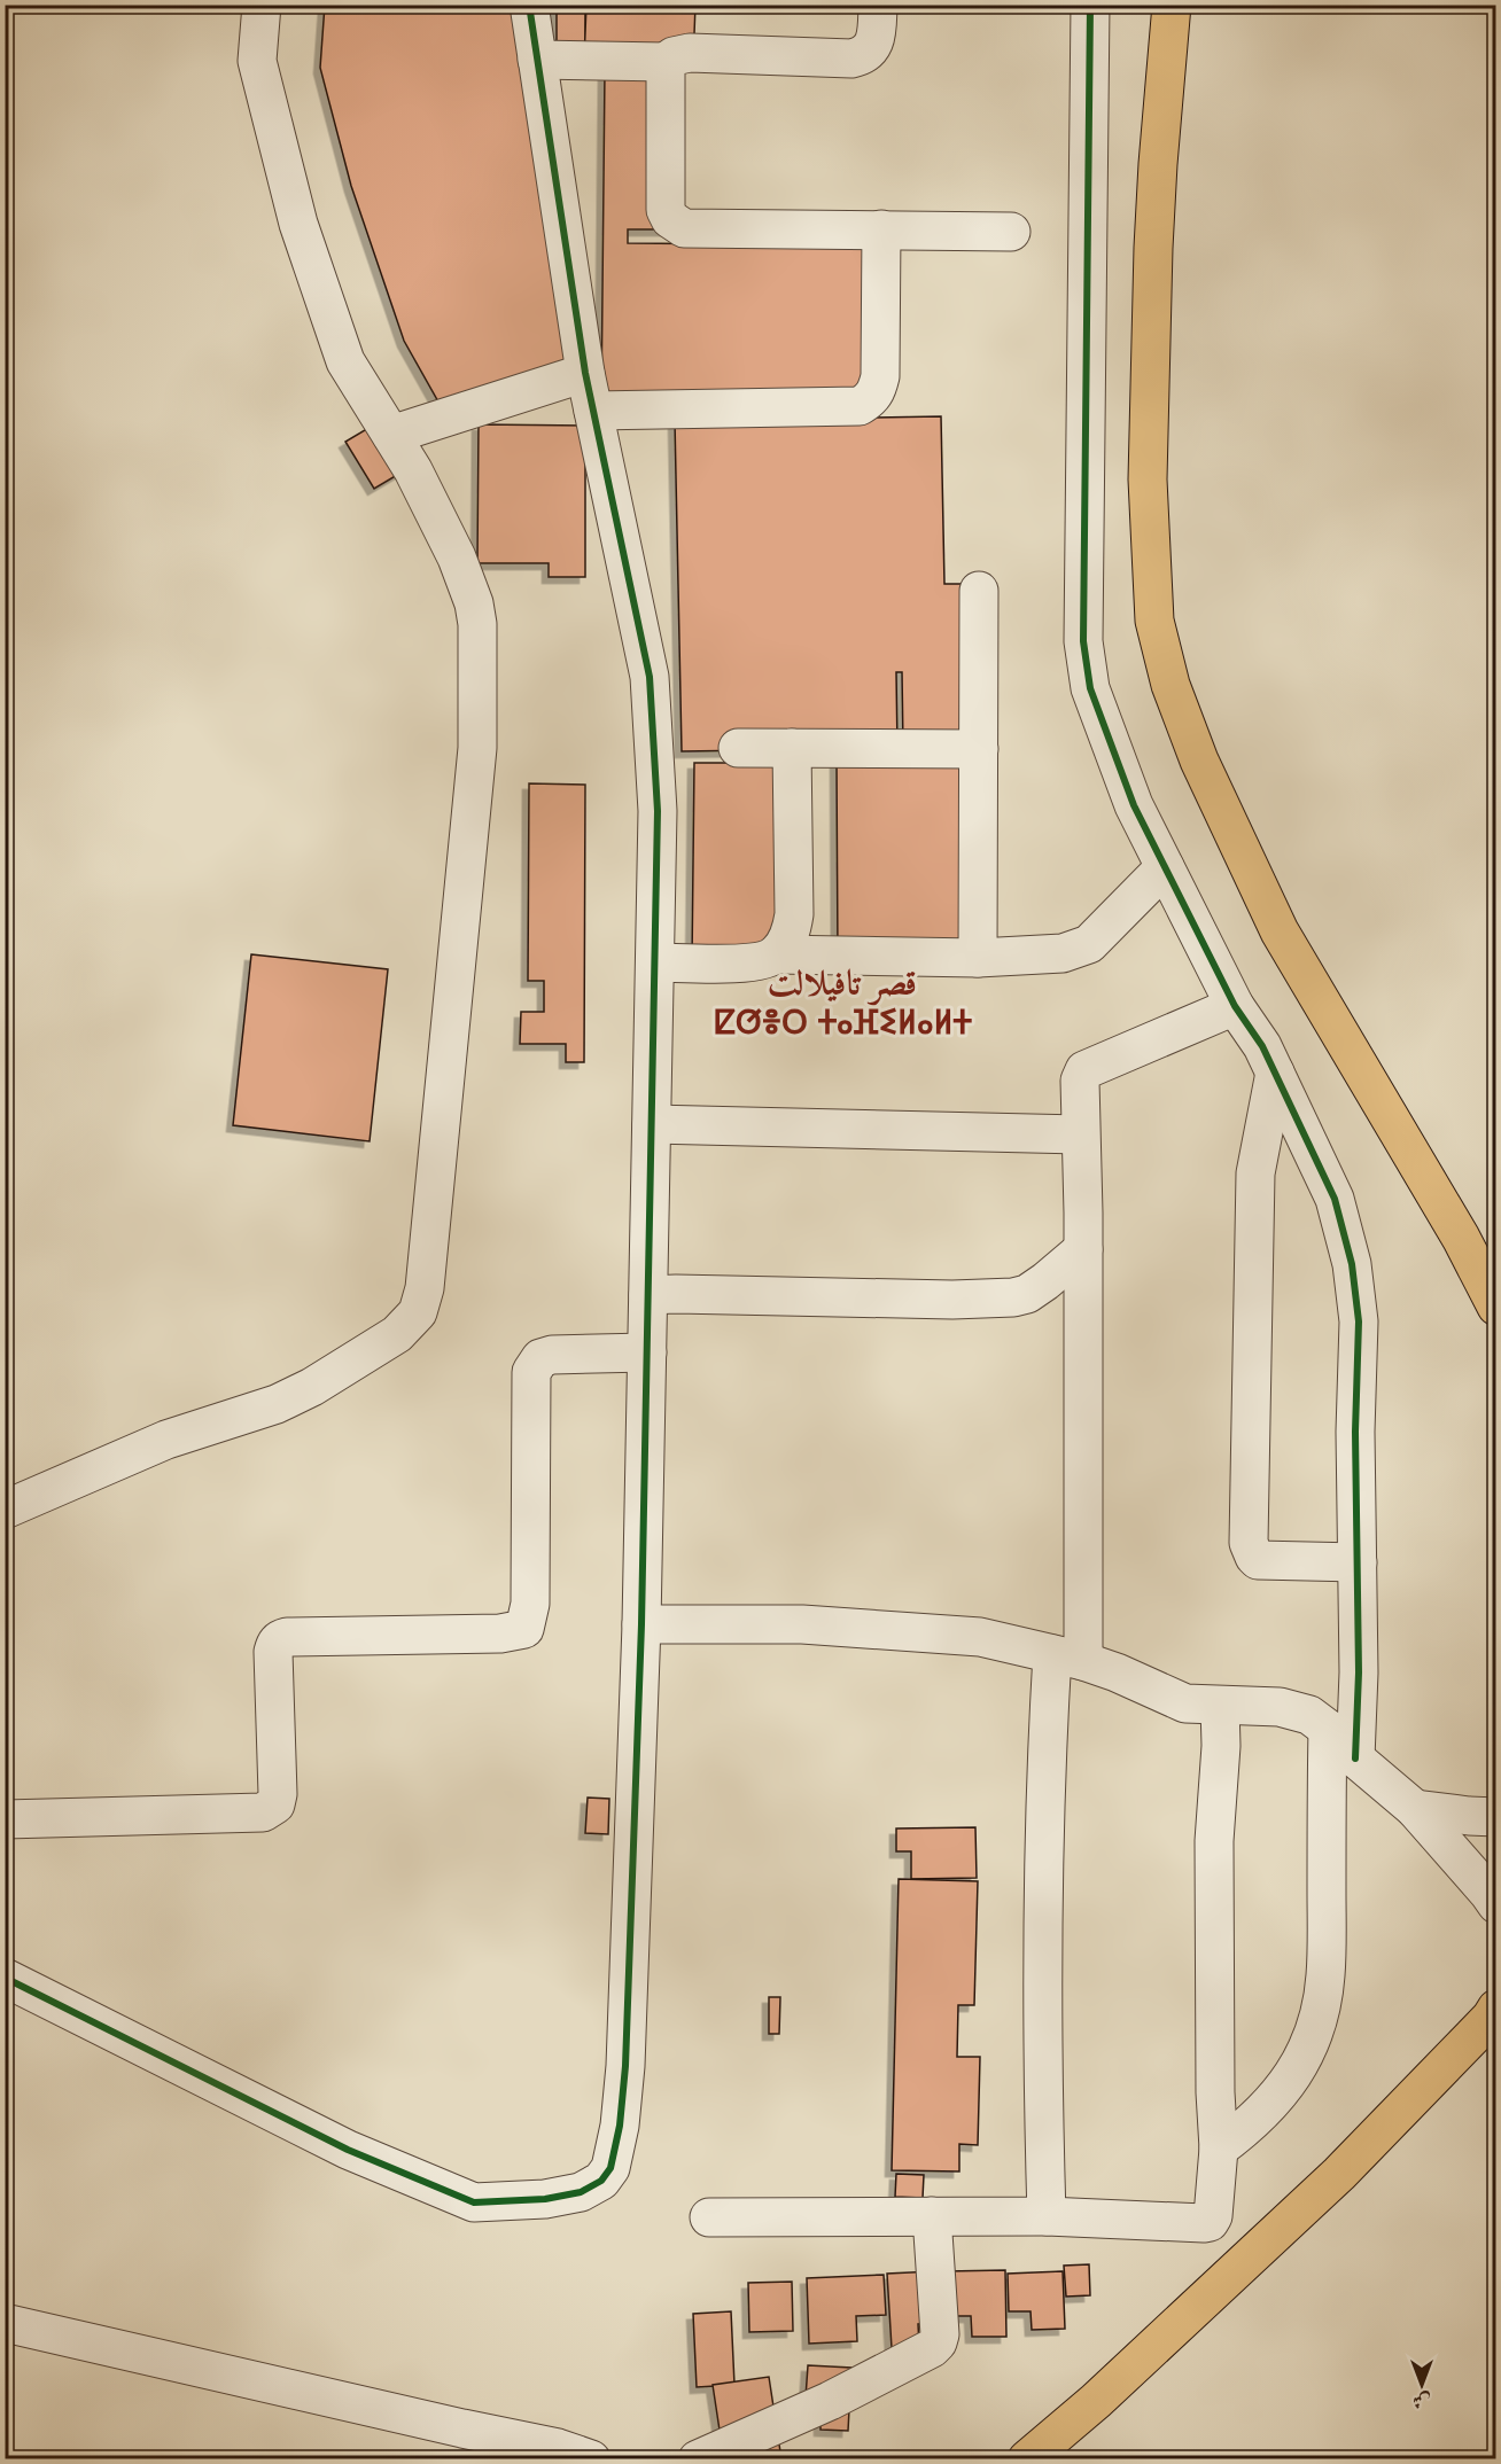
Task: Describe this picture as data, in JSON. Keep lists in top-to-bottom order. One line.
{"districts":["قصر تافيلالت ⵇⵚⴻⵔ ⵜⴰⴼⵉⵍⴰⵍⵜ"],"north":"bottom"}
